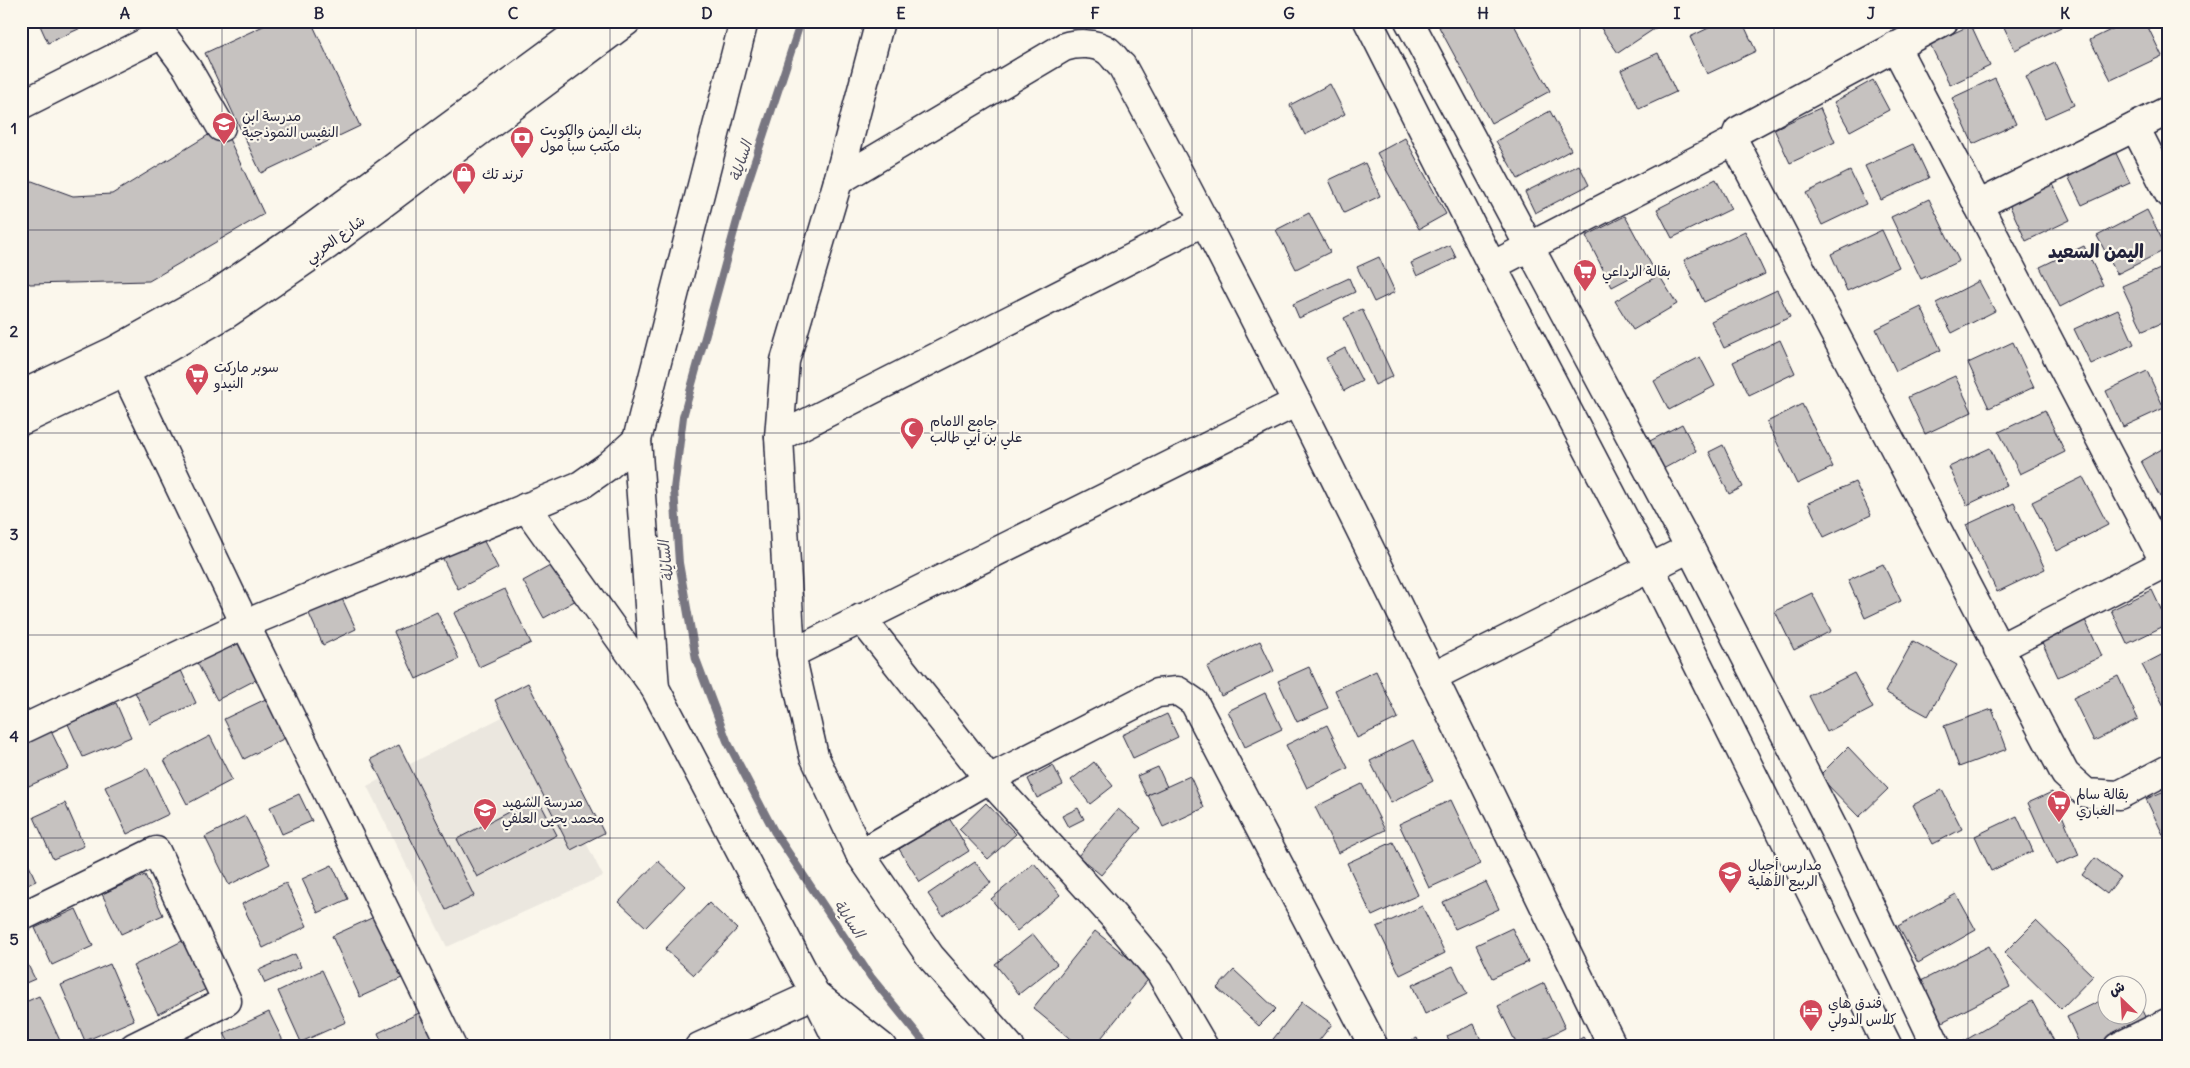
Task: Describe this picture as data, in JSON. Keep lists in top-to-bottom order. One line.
{"streets":{"street":["شارع الحربي"]},"districts":["اليمن السعيد"],"water":["السايلة"],"places":{"school or university":["مدرسة ابن النفيس النموذجية","مدرسة الشهيد محمد يحيى العلفي","مدارس أجيال الربيع الأهلية"],"bank":["بنك اليمن والكويت مكتب سبأ مول"],"shop":["ترند تك"],"supermarket":["بقالة الرداعي","سوبر ماركت النيدو","بقالة سالم الغباري"],"mosque":["جامع الامام علي بن أيي طالب"],"hotel":["فندق هاي كلاس الدولي"]},"north":"top left","grid":{"columns":["A","B","C","D","E","F","G","H","I","J","K"],"rows":["1","2","3","4","5"]}}
